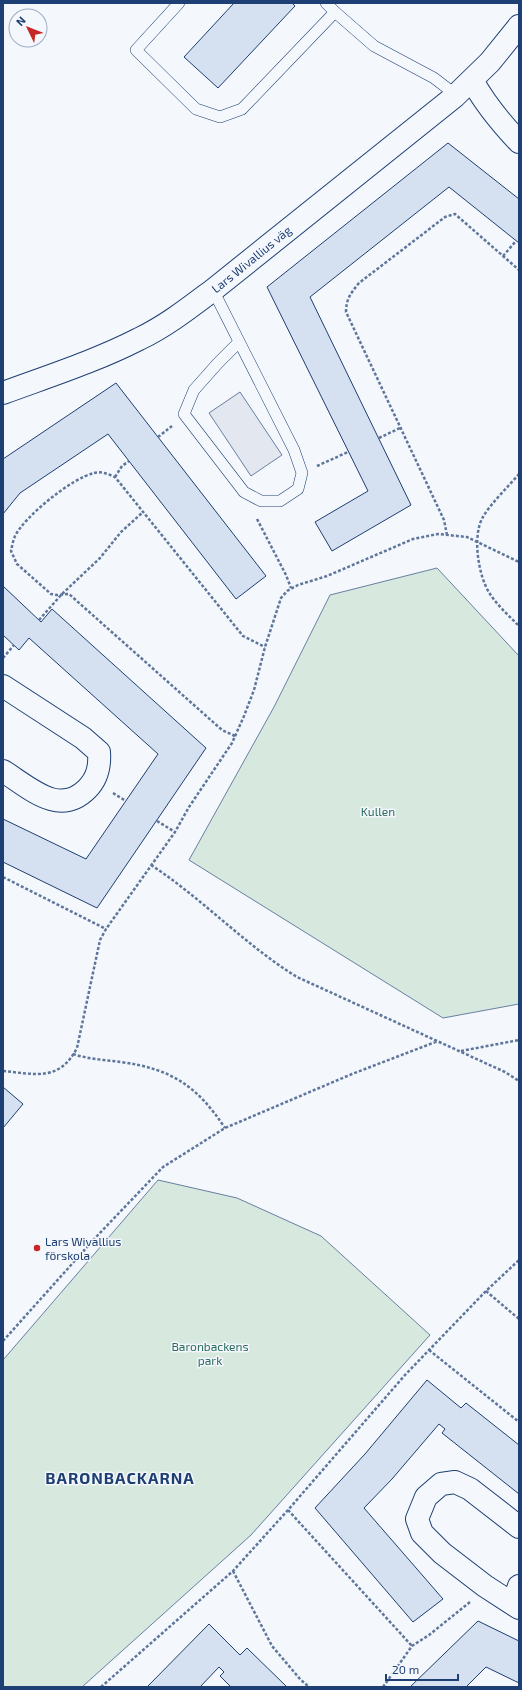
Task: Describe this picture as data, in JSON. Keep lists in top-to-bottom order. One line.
{"streets":{"street":["Lars Wivallius väg"]},"districts":["BARONBACKARNA"],"parks":["Kullen","Baronbackens park"],"places":["Lars Wivallius förskola"],"scale_bar":"20 m","north":"top left"}
